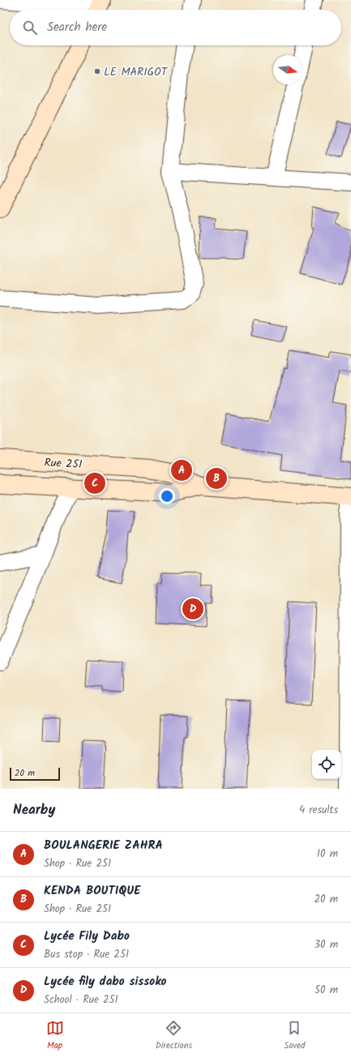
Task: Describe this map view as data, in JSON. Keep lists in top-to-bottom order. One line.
{"streets":{"main road":["Rue 251"]},"places":["LE MARIGOT"],"scale_bar":"20 m","north":"right","page":{"search":"Search here","pins":["A","B","C","D"],"scale":"20 m","heading":["Nearby","4 results"],"list":[{"mark":"A","name":"BOULANGERIE ZAHRA","note":"Shop · Rue 251","value":"10 m"},{"mark":"B","name":"KENDA BOUTIQUE","note":"Shop · Rue 251","value":"20 m"},{"mark":"C","name":"Lycée Fily Dabo","note":"Bus stop · Rue 251","value":"30 m"},{"mark":"D","name":"Lycée fily dabo sissoko","note":"School · Rue 251","value":"50 m"}],"nav":["Map","Directions","Saved"]}}
